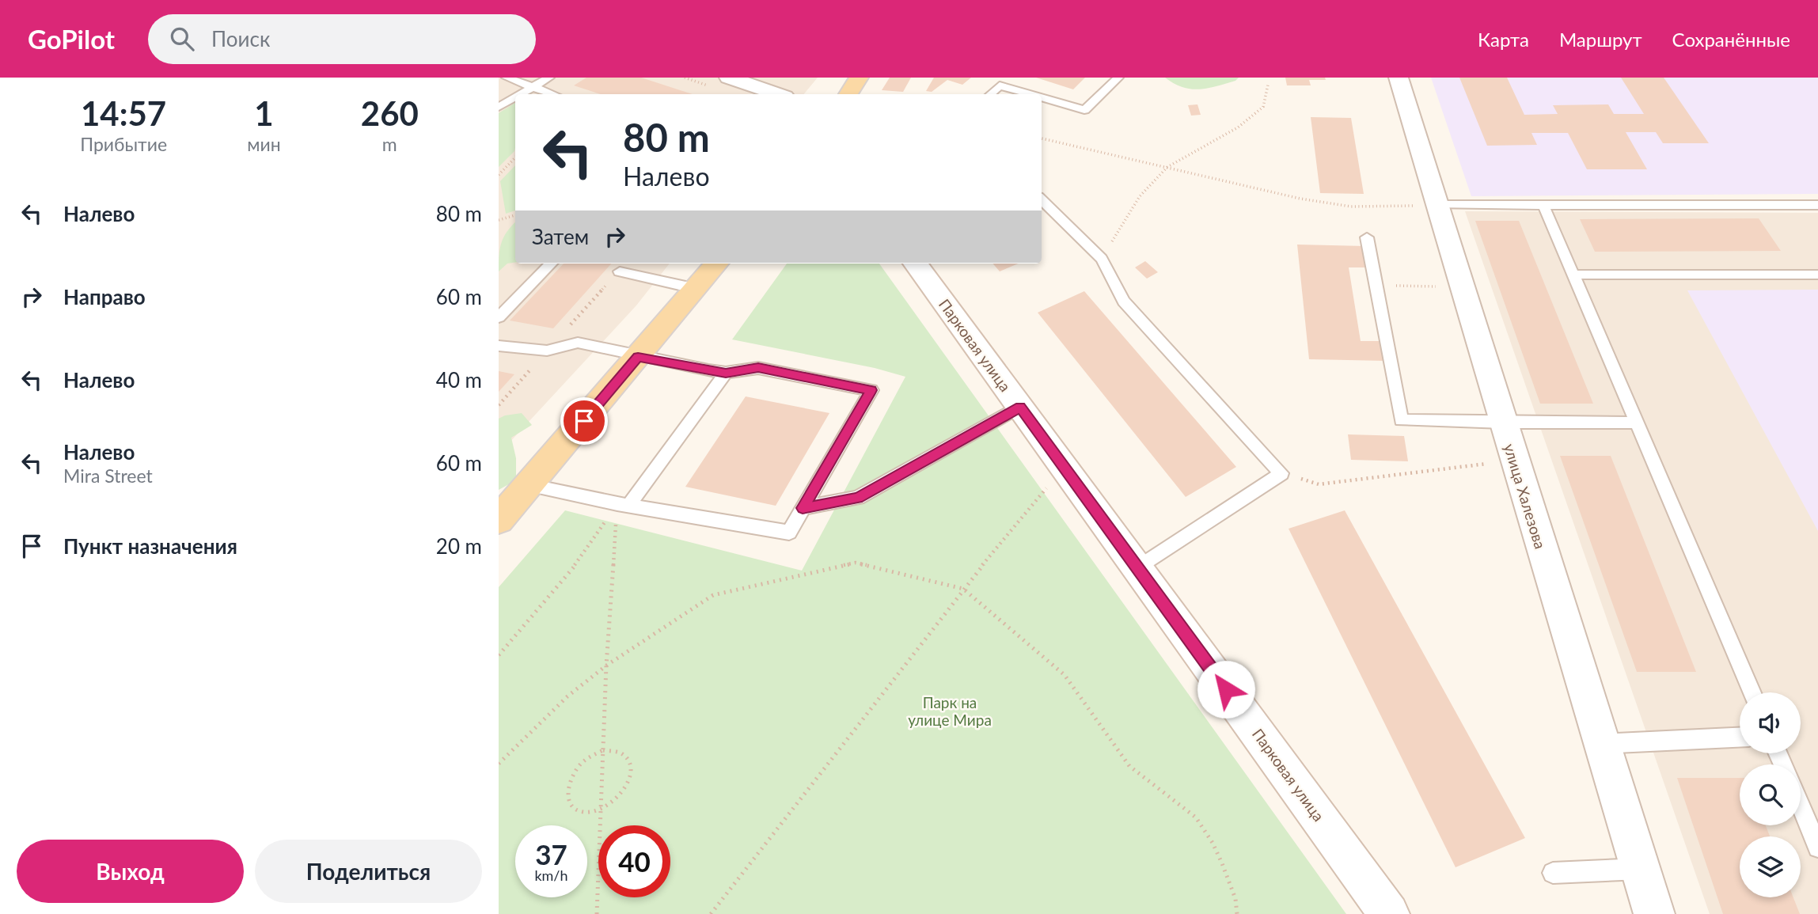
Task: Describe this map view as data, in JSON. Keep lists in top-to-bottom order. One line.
{"streets":{"street":["Парковая улица","улица Халезова"]},"parks":["Парк на улице Мира"],"page":{"header":"GoPilot","search":"Поиск","nav":["Карта","Маршрут","Сохранённые"],"eta":["14:57","Прибытие","1","мин","260","m"],"turn":["80 m","Налево"],"list":[{"name":"Налево","value":"80 m"},{"name":"Направо","value":"60 m"},{"name":"Налево","value":"40 m"},{"name":"Налево","note":"Mira Street","value":"60 m"},{"name":"Пункт назначения","value":"20 m"}],"then":"Затем","speed":"37 km/h","limit":"40","buttons":["Выход","Поделиться"]}}
